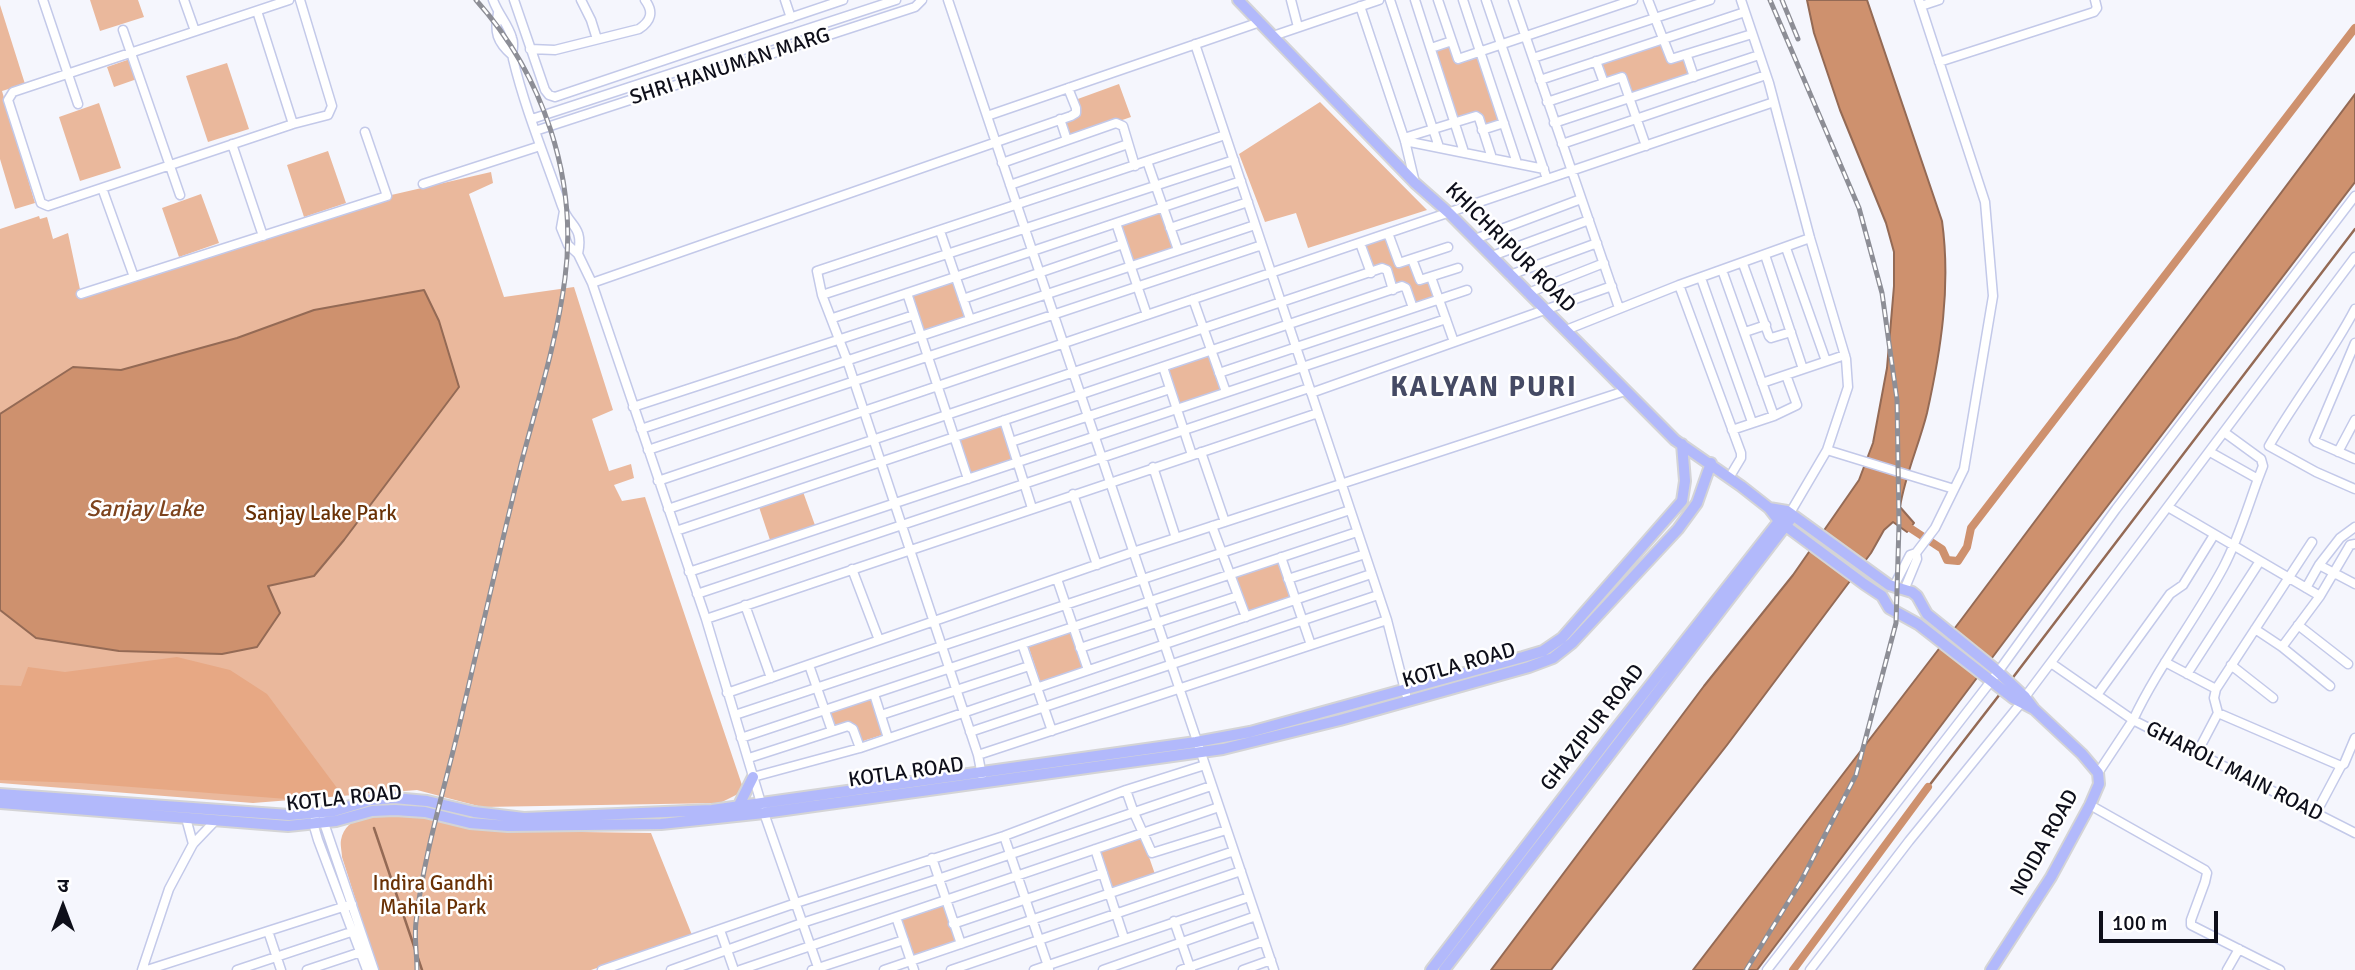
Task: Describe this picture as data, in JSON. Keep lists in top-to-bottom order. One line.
{"streets":{"main road":["KHICHRIPUR ROAD","KOTLA ROAD","GHAZIPUR ROAD","NOIDA ROAD"],"street":["SHRI HANUMAN MARG","GHAROLI MAIN ROAD"]},"crossings":[["KHICHRIPUR ROAD","KOTLA ROAD"],["KHICHRIPUR ROAD","GHAZIPUR ROAD"],["KHICHRIPUR ROAD","NOIDA ROAD"],["GHAZIPUR ROAD","NOIDA ROAD"],["GHAROLI MAIN ROAD","NOIDA ROAD"]],"districts":["KALYAN PURI"],"water":["Sanjay Lake"],"parks":["Sanjay Lake Park","Indira Gandhi Mahila Park"],"scale_bar":"100 m","north":"top"}
